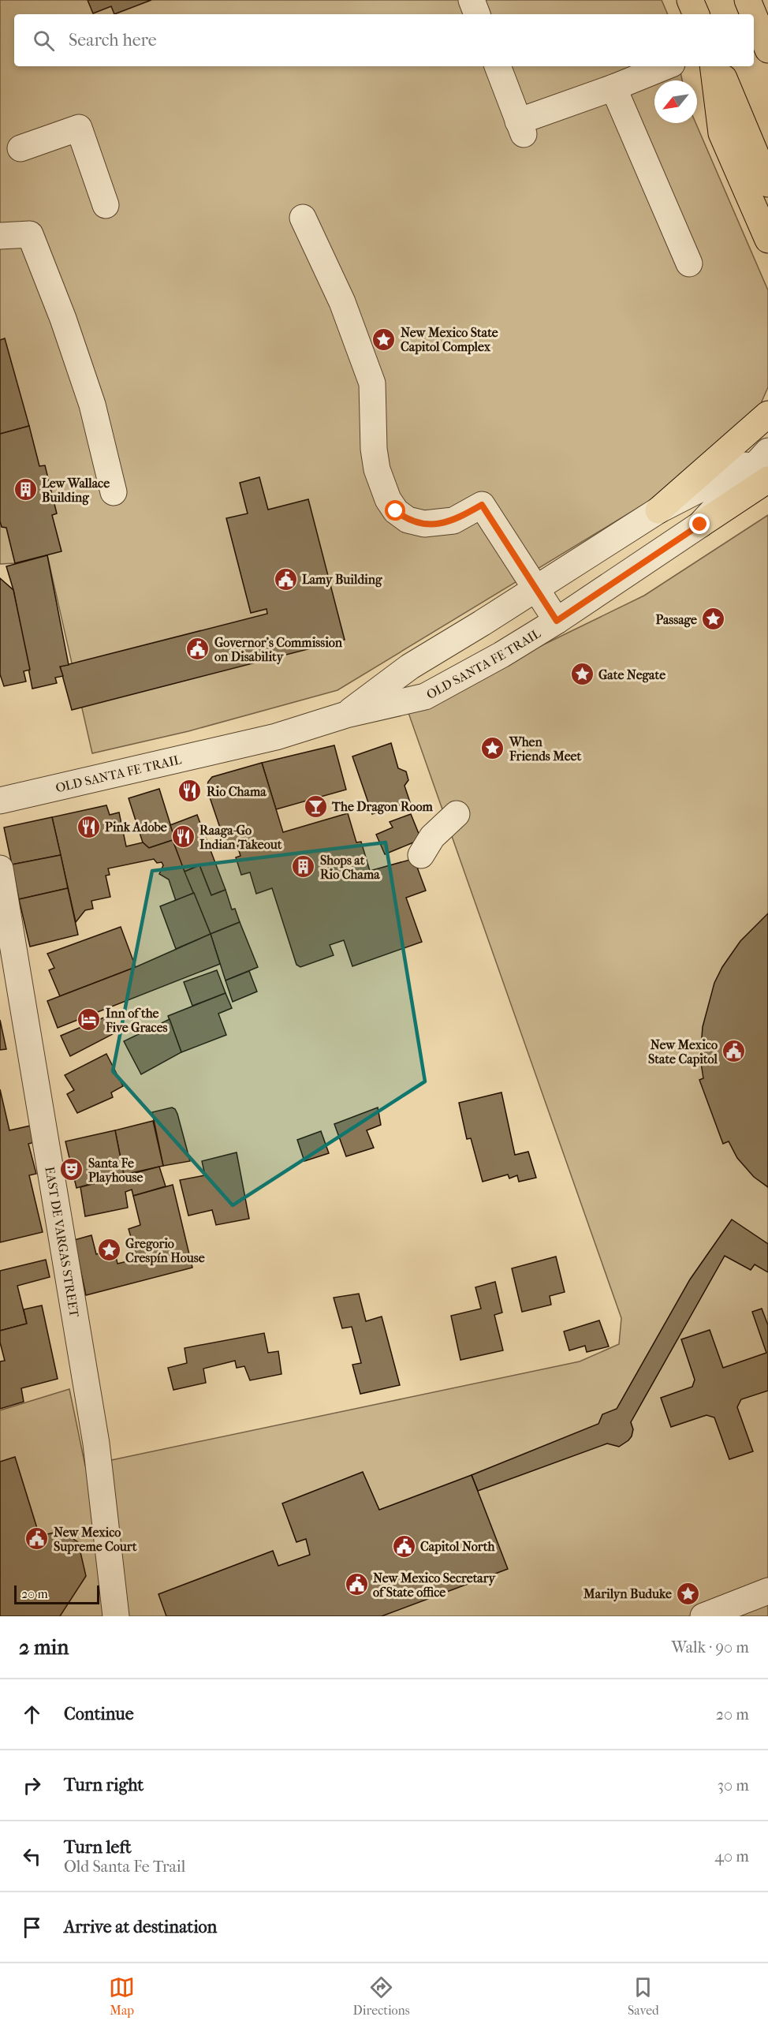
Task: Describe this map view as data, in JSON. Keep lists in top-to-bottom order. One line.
{"streets":{"street":["OLD SANTA FE TRAIL","EAST DE VARGAS STREET"]},"places":{"place":["New Mexico State Capitol Complex","Passage","Gate Negate","When Friends Meet","Gregorio Crespín House","Marilyn Buduke"],"building":["Lew Wallace Building","Shops at Rio Chama"],"public building":["Lamy Building","Governor’s Commission on Disability","New Mexico State Capitol","New Mexico Supreme Court","Capitol North","New Mexico Secretary of State office"],"restaurant":["Rio Chama","Pink Adobe","Raaga-Go Indian Takeout"],"bar":["The Dragon Room"],"hotel":["Inn of the Five Graces"],"theatre":["Santa Fe Playhouse"]},"scale_bar":"20 m","north":"bottom left","page":{"search":"Search here","scale":"20 m","heading":["2 min","Walk · 90 m"],"list":[["Continue","20 m"],["Turn right","30 m"],["Turn left","Old Santa Fe Trail","40 m"],"Arrive at destination"],"nav":["Map","Directions","Saved"]}}
